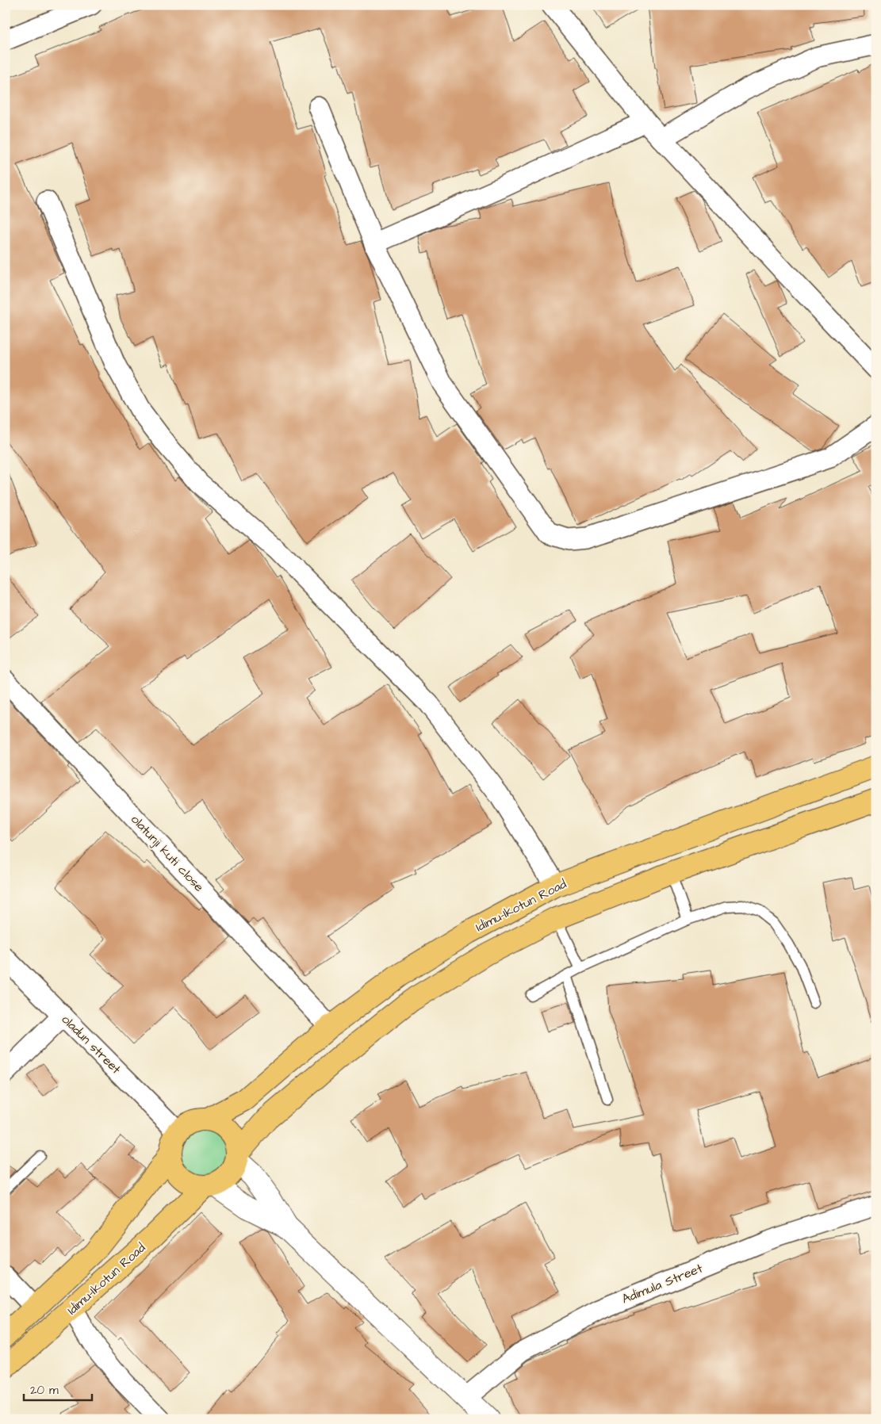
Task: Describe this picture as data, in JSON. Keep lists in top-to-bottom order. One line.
{"streets":{"main road":["Idimu-Ikotun Road"],"street":["olatunji kuti close","oladun street","Adimula Street"]},"crossings":[["olatunji kuti close","Idimu-Ikotun Road"],["Idimu-Ikotun Road","oladun street"]],"scale_bar":"20 m"}
